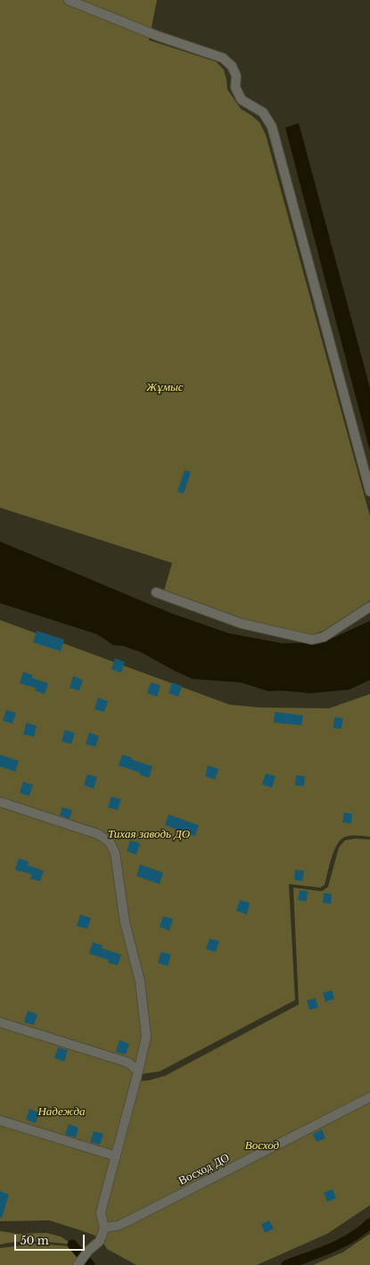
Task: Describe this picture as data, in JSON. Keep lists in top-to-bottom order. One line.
{"streets":{"street":["Восход ДО"]},"parks":["Жұмыс","Тихая заводь ДО","Надежда","Восход"],"scale_bar":"50 m"}
